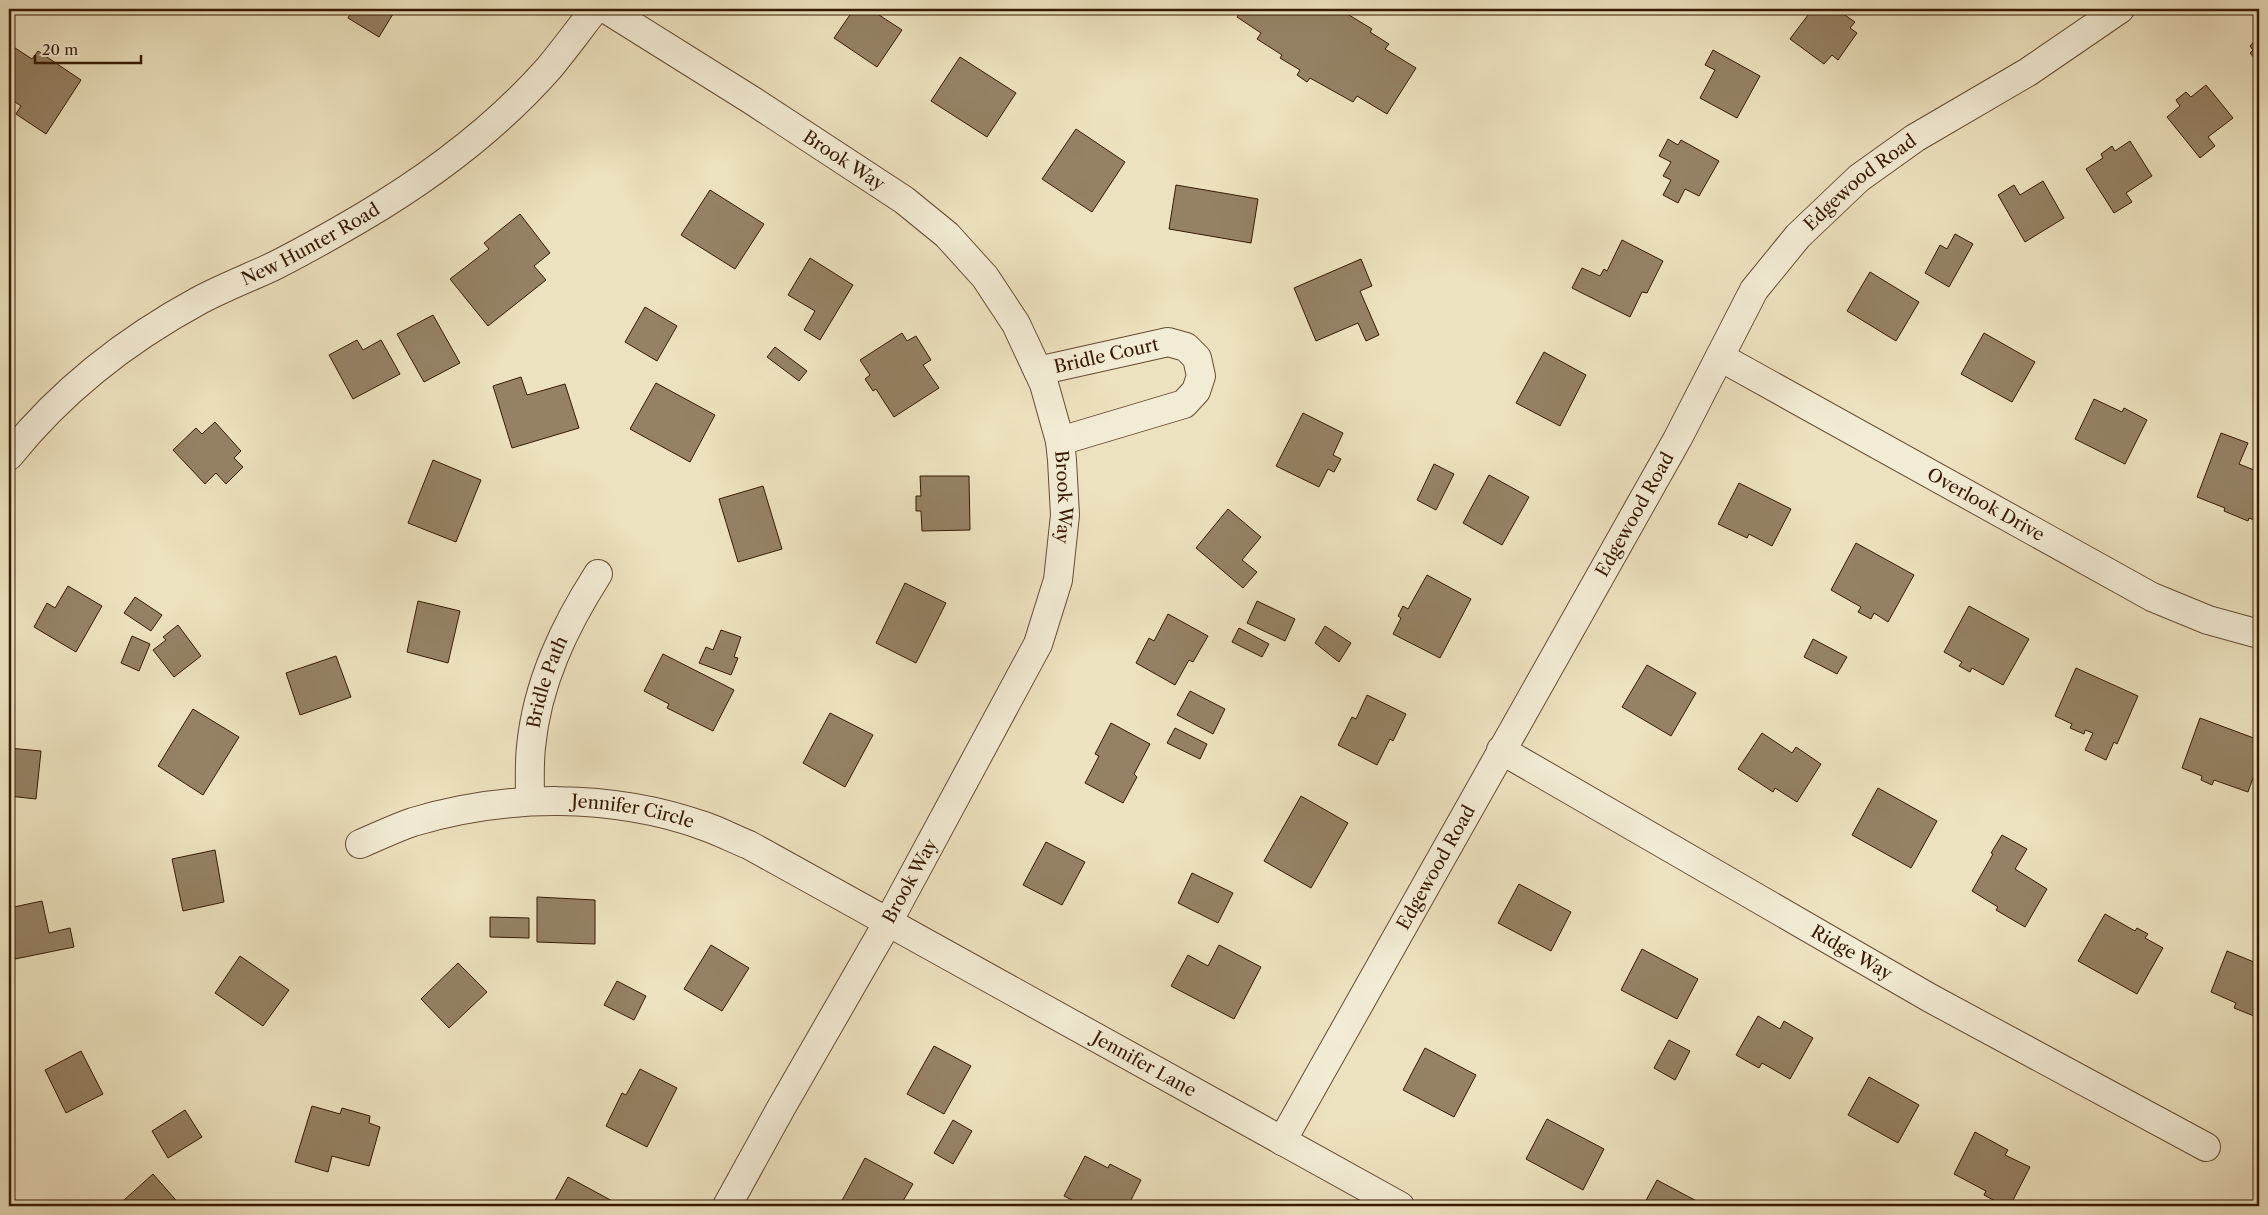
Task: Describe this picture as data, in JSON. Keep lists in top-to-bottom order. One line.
{"streets":{"street":["Brook Way","Edgewood Road","New Hunter Road","Bridle Court","Overlook Drive","Bridle Path","Jennifer Circle","Ridge Way","Jennifer Lane"]},"crossings":[["Brook Way","Bridle Court"],["Brook Way","Jennifer Circle"],["Brook Way","Jennifer Lane"],["Edgewood Road","Overlook Drive"],["Edgewood Road","Ridge Way"],["Edgewood Road","Jennifer Lane"],["Bridle Path","Jennifer Circle"],["Jennifer Circle","Jennifer Lane"]],"scale_bar":"20 m"}
